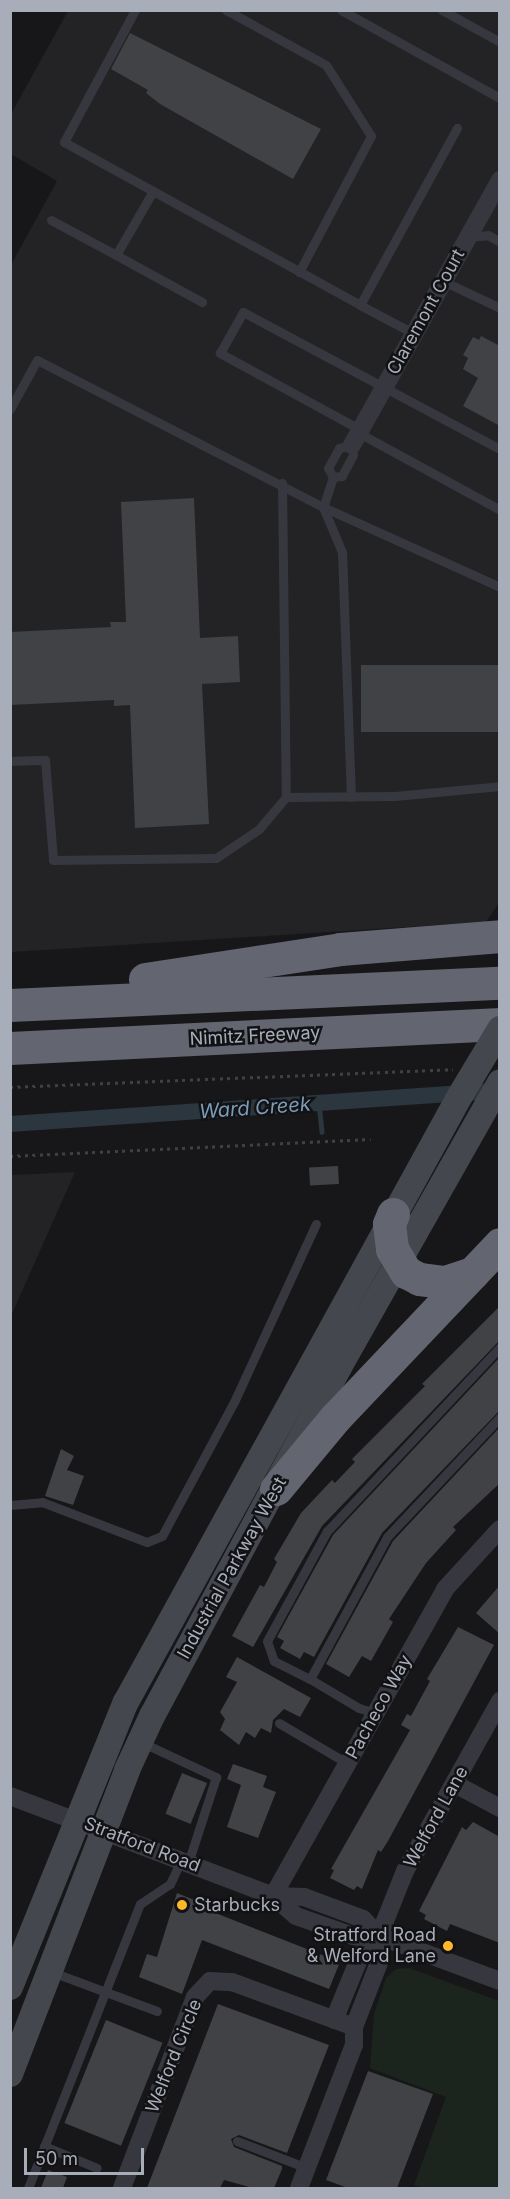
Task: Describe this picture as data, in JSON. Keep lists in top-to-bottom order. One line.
{"streets":{"highway":["Nimitz Freeway"],"main road":["Industrial Parkway West"],"street":["Claremont Court","Pacheco Way","Welford Lane","Stratford Road","Welford Circle"]},"crossings":[["Industrial Parkway West","Stratford Road"],["Pacheco Way","Stratford Road"],["Welford Lane","Stratford Road"]],"water":["Ward Creek"],"places":["Starbucks","Stratford Road & Welford Lane"],"scale_bar":"50 m"}
